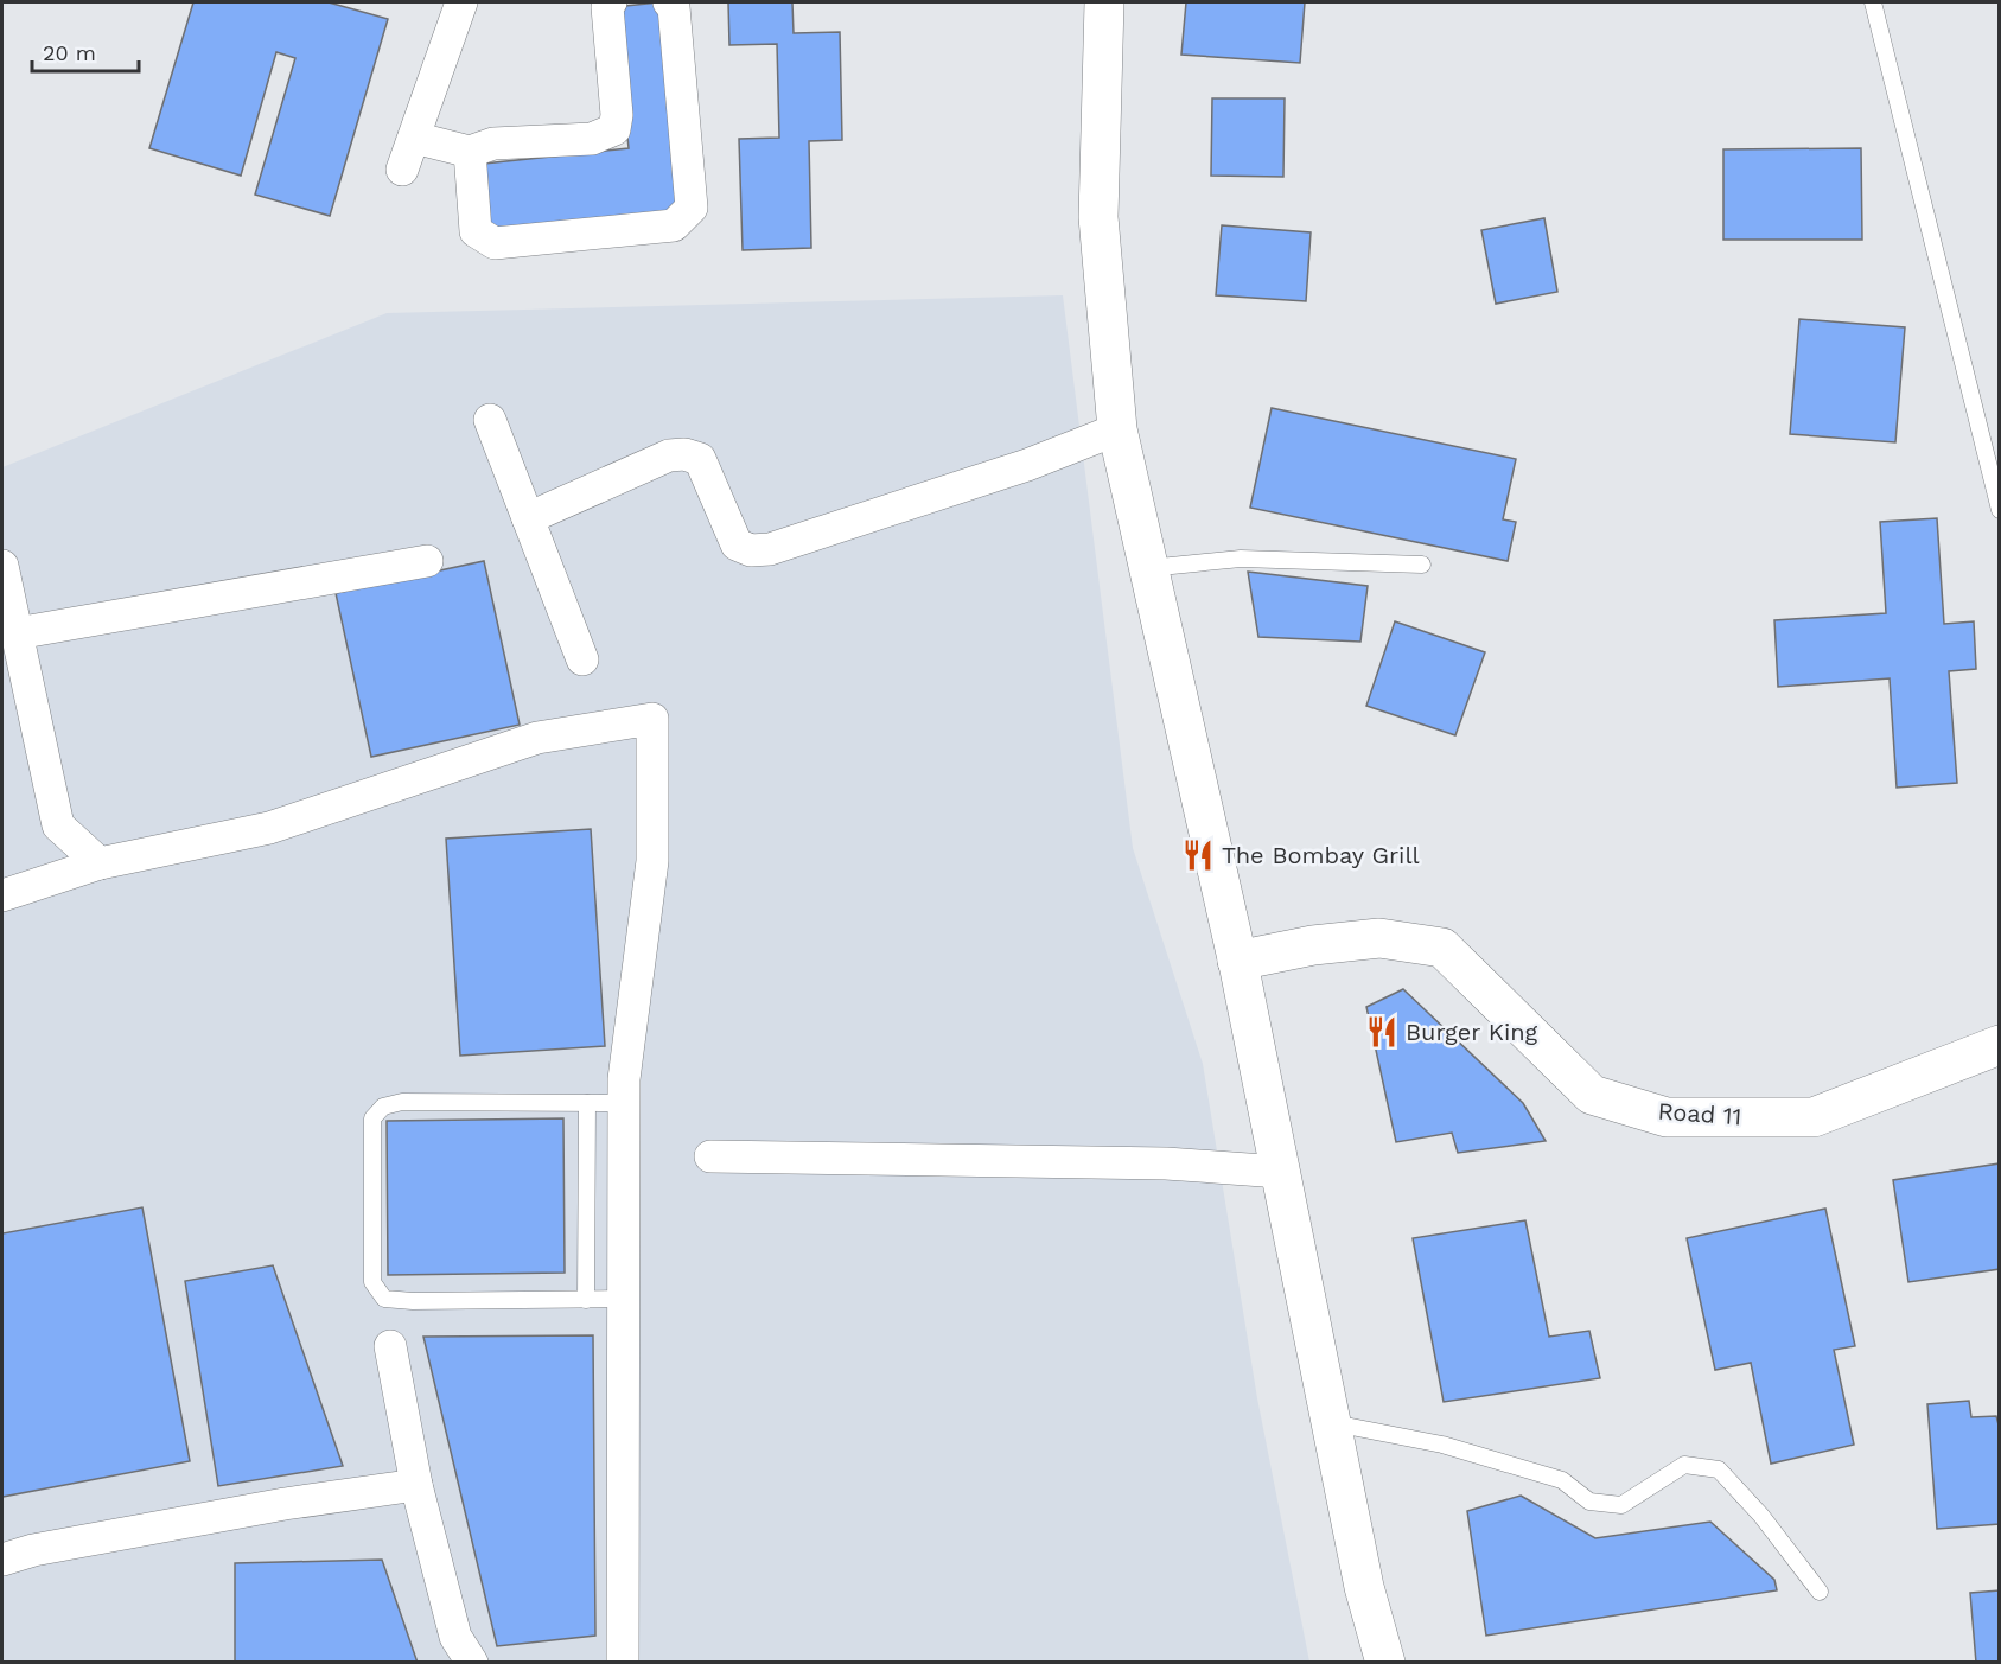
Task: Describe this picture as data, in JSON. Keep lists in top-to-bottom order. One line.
{"streets":{"main road":["Road 11"]},"places":{"restaurant":["The Bombay Grill","Burger King"]},"scale_bar":"20 m"}
